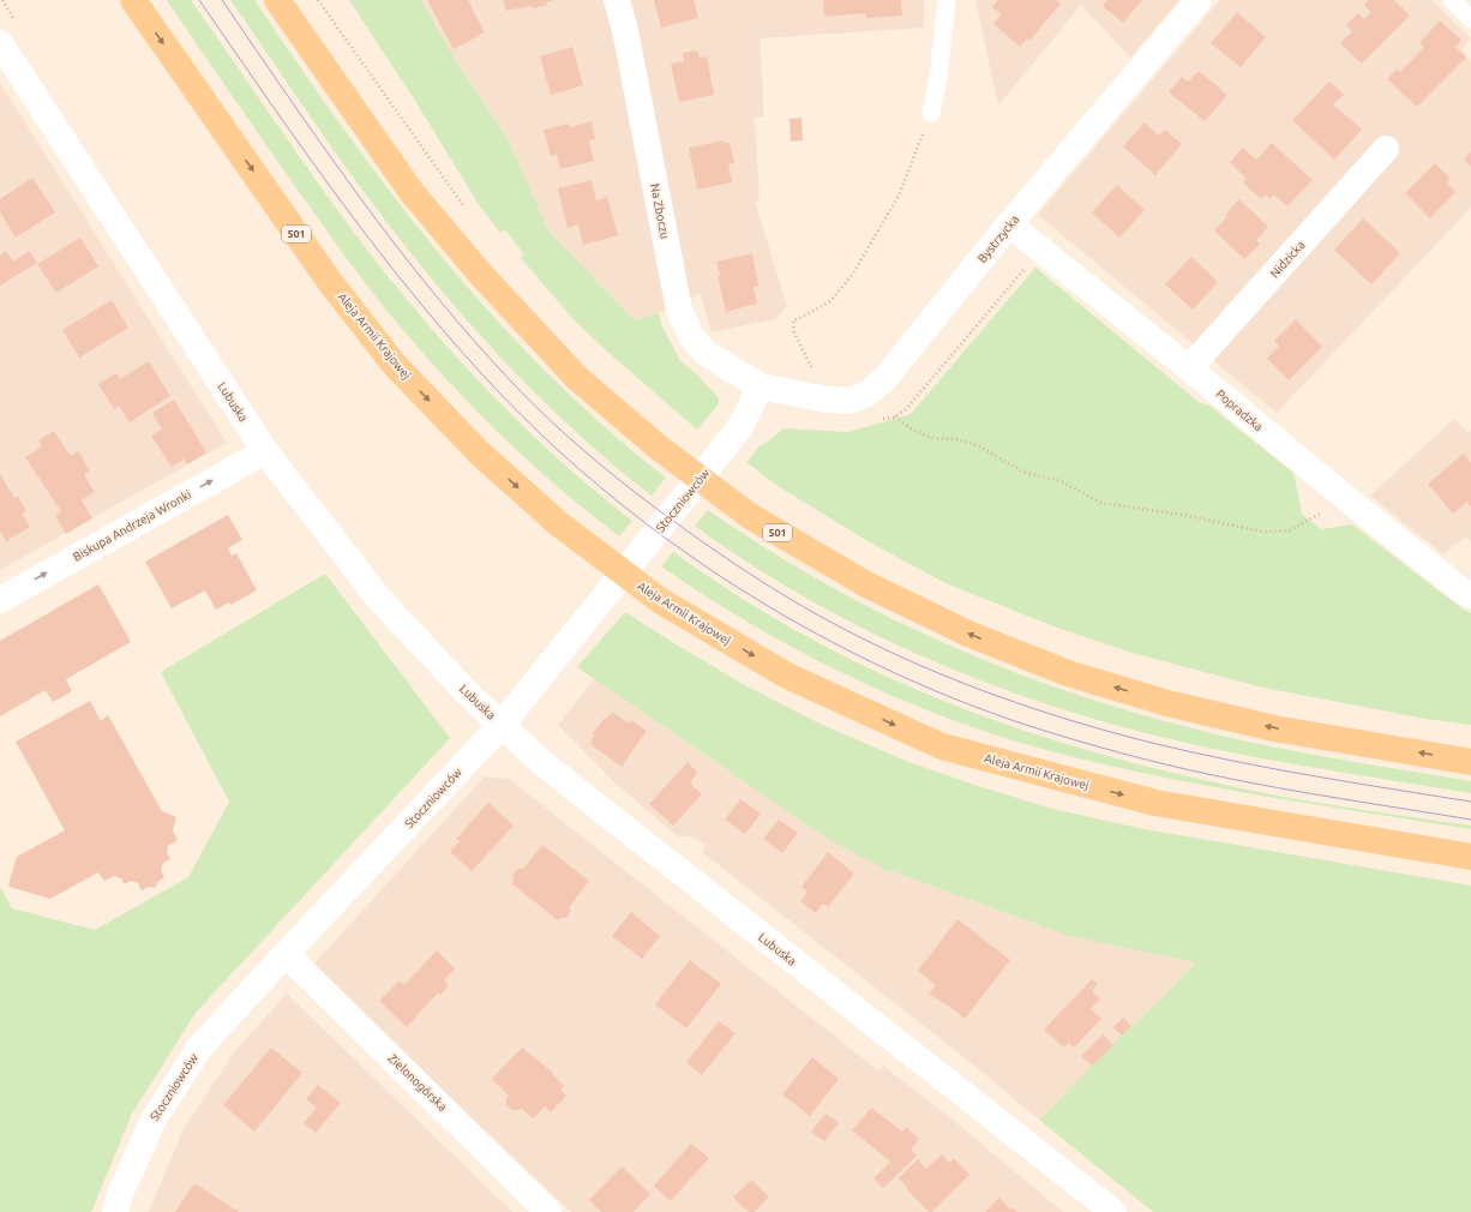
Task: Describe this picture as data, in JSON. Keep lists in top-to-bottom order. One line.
{"streets":{"main road":["501","Aleja Armii Krajowej"],"street":["Na Zboczu","Bystrzycka","Nidzicka","Lubuska","Popradzka","Stoczniowców","Biskupa Andrzeja Wronki","Zielonogórska"]},"crossings":[["Na Zboczu","Bystrzycka"],["Na Zboczu","Stoczniowców"],["Bystrzycka","Popradzka"],["Bystrzycka","Stoczniowców"],["Nidzicka","Popradzka"],["Lubuska","Stoczniowców"],["Lubuska","Biskupa Andrzeja Wronki"],["Stoczniowców","Zielonogórska"]],"one_way":["Biskupa Andrzeja Wronki"]}
